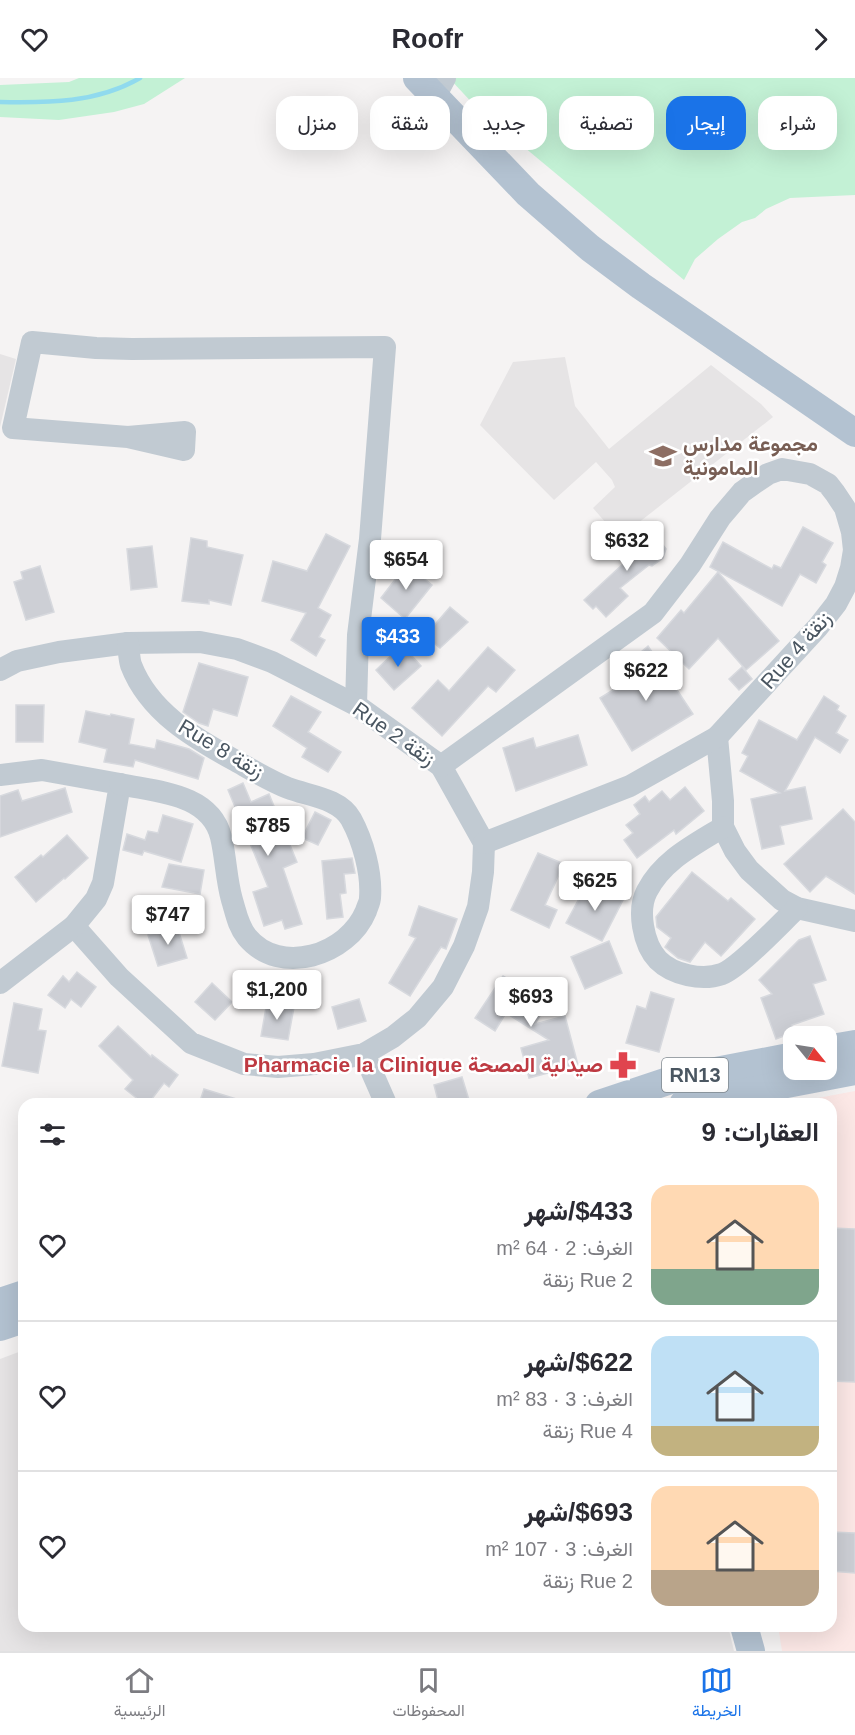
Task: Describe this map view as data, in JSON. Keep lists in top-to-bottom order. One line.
{"streets":{"main road":["RN13"],"street":["Rue 4 زنقة","Rue 2 زنقة","Rue 8 زنقة"]},"crossings":[["Rue 4 زنقة","Rue 2 زنقة"],["Rue 2 زنقة","Rue 8 زنقة"]],"places":{"school or university":["مجموعة مدارس المامونية"],"pharmacy":["Pharmacie la Clinique صيدلية المصحة"]},"north":"bottom right","page":{"header":"Roofr","chip":["شراء","إيجار","تصفية","جديد","شقة","منزل"],"price":["$632","$654","$433","$622","$785","$625","$747","$1,200","$693"],"heading":"العقارات: 9","list":[{"name":"$433/شهر","note":"الغرف: 2 · 64 m² · Rue 2 زنقة"},{"name":"$622/شهر","note":"الغرف: 3 · 83 m² · Rue 4 زنقة"},{"name":"$693/شهر","note":"الغرف: 3 · 107 m² · Rue 2 زنقة"}],"tabs":["الخريطة","المحفوظات","الرئيسية"]}}
